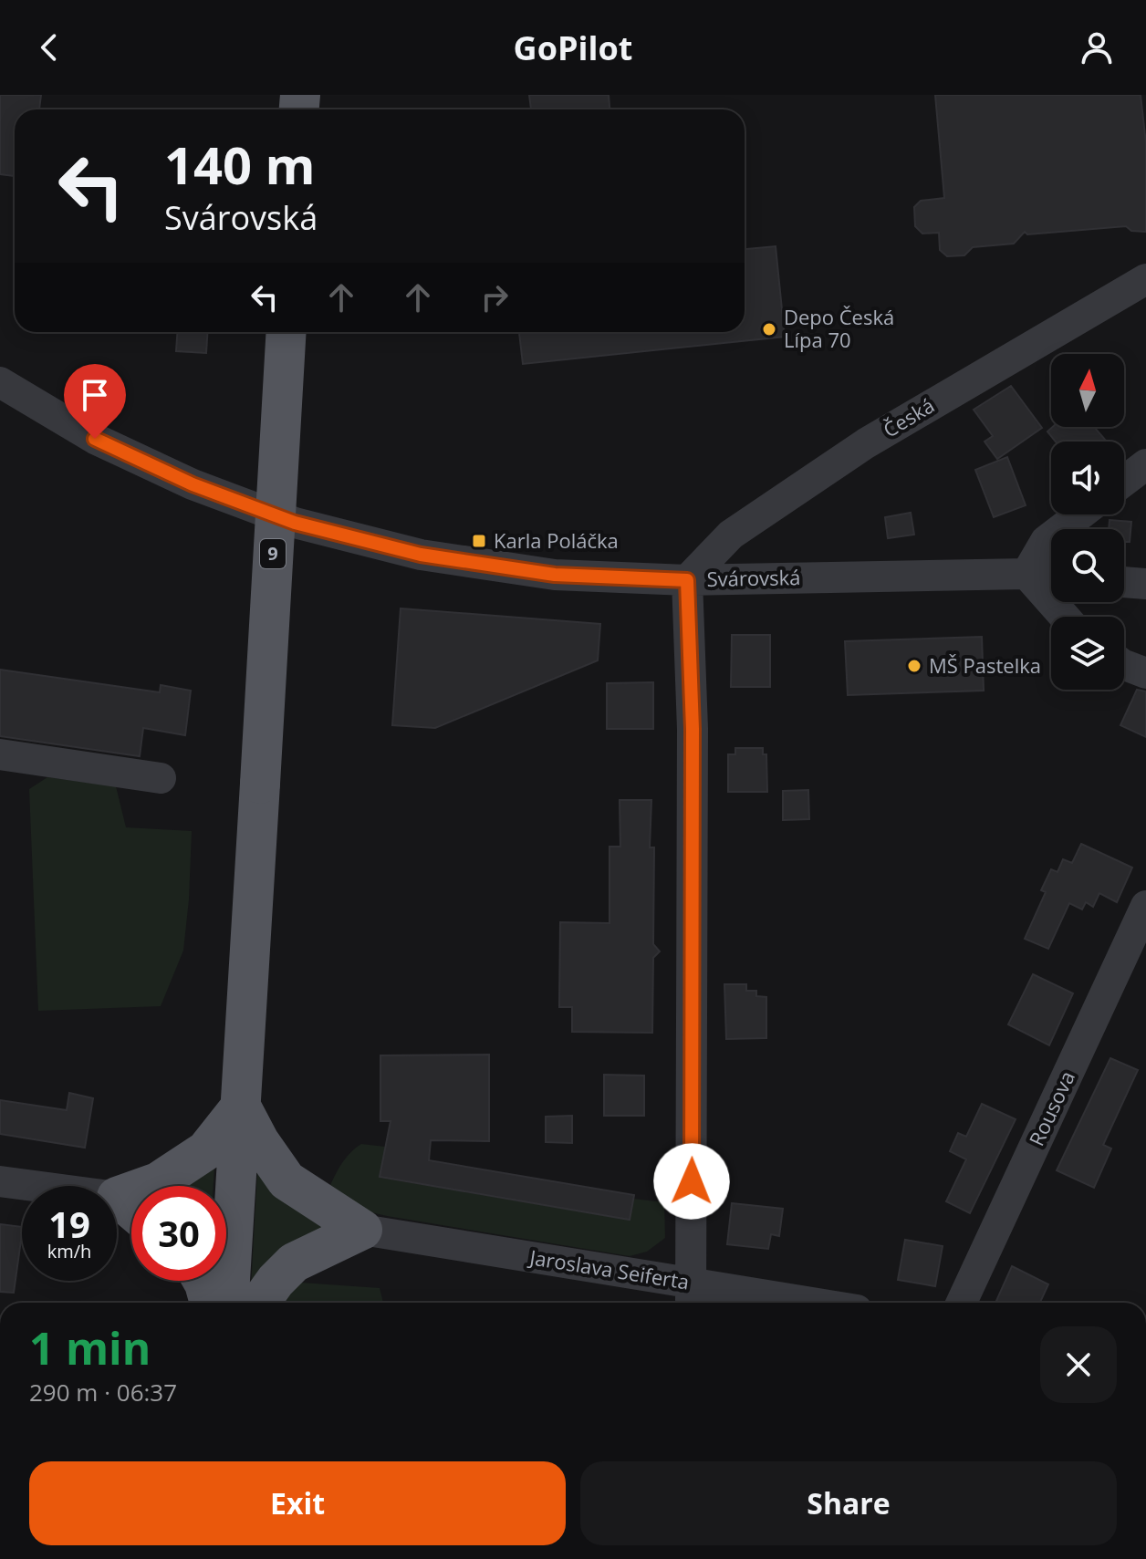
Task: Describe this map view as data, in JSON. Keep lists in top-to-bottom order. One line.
{"streets":{"main road":["9"],"street":["Česká","Svárovská","Rousova","Jaroslava Seiferta"]},"crossings":[["Česká","Svárovská"]],"places":{"other":["Depo Česká Lípa 70","MŠ Pastelka"],"transit":["Karla Poláčka"]},"north":"top","page":{"header":"GoPilot","turn":["140 m","Svárovská"],"speed":"19 km/h","limit":"30","heading":["1 min","290 m · 06:37"],"buttons":["Exit","Share"]}}
